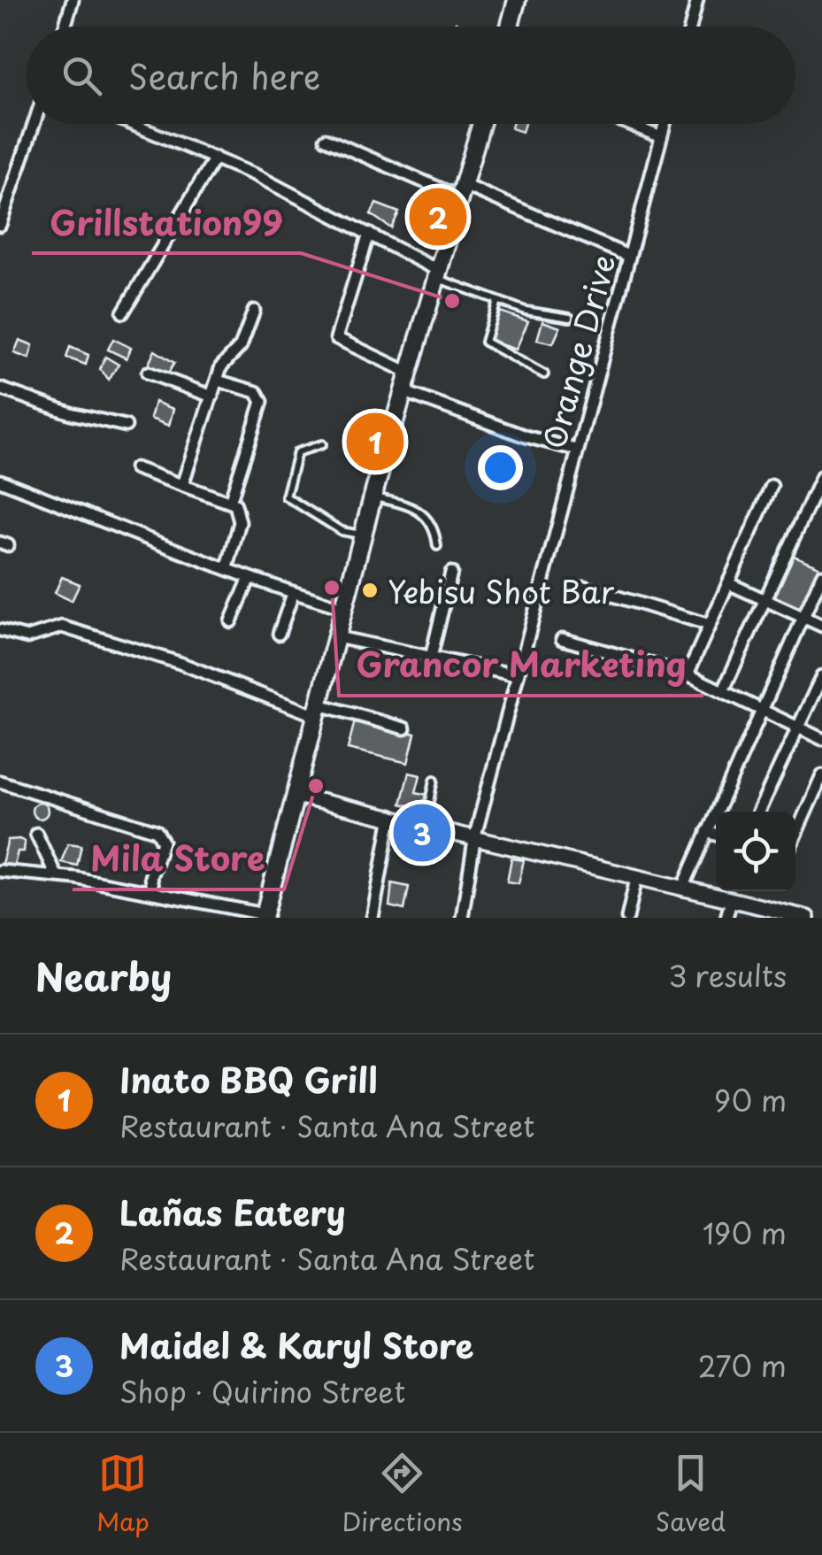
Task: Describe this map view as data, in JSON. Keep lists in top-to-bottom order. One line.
{"streets":{"street":["Orange Drive"]},"places":["Grillstation99","Grancor Marketing","Yebisu Shot Bar","Mila Store"],"page":{"search":"Search here","pins":["2","1","3"],"heading":["Nearby","3 results"],"list":[{"mark":"1","name":"Inato BBQ Grill","note":"Restaurant · Santa Ana Street","value":"90 m"},{"mark":"2","name":"Lañas Eatery","note":"Restaurant · Santa Ana Street","value":"190 m"},{"mark":"3","name":"Maidel & Karyl Store","note":"Shop · Quirino Street","value":"270 m"}],"nav":["Map","Directions","Saved"]}}
